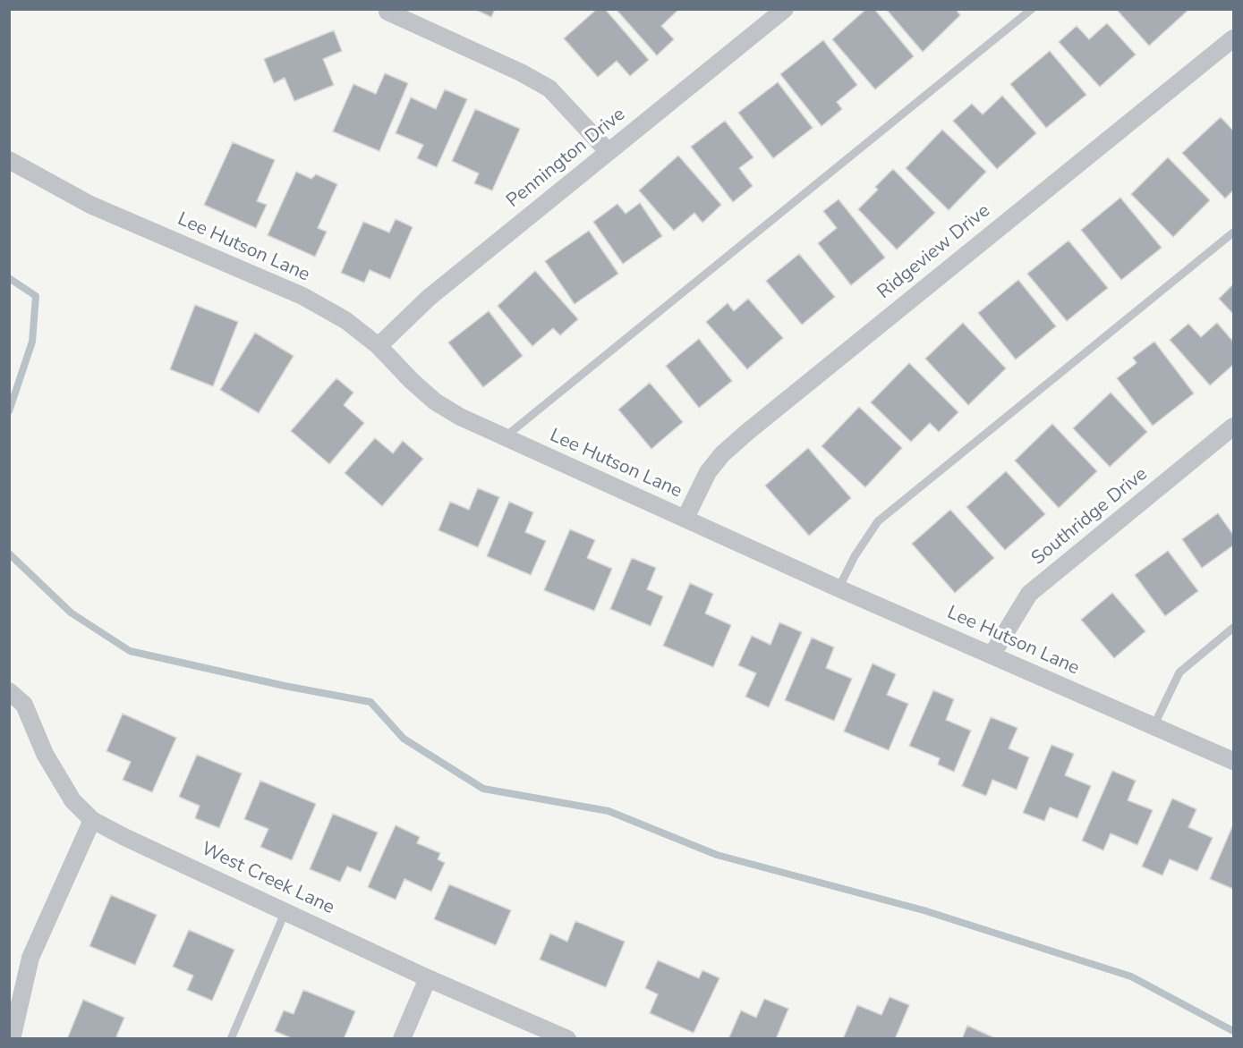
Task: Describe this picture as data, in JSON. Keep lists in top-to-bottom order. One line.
{"streets":{"street":["Pennington Drive","Lee Hutson Lane","Ridgeview Drive","Southridge Drive","West Creek Lane"]},"crossings":[["Pennington Drive","Lee Hutson Lane"],["Lee Hutson Lane","Ridgeview Drive"],["Lee Hutson Lane","Southridge Drive"]]}
